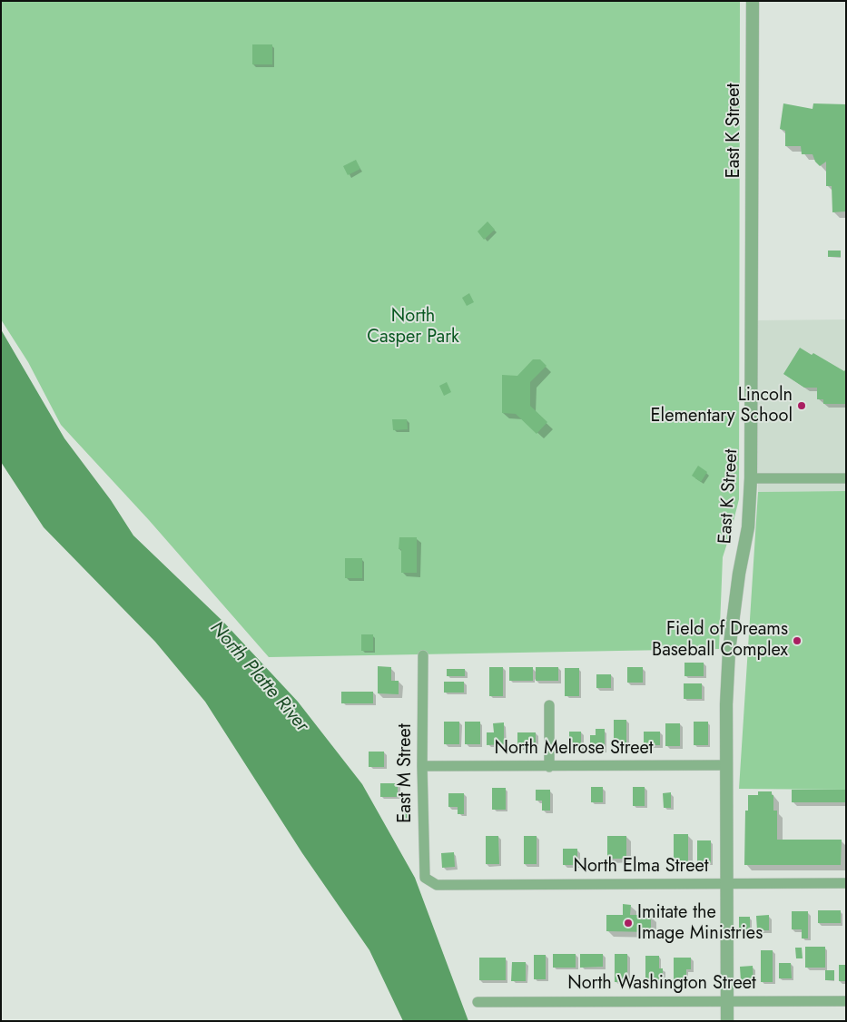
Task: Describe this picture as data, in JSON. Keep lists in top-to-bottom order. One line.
{"streets":{"street":["East K Street","North Melrose Street","East M Street","North Elma Street","North Washington Street"]},"crossings":[["East K Street","North Melrose Street"],["East K Street","North Elma Street"],["East K Street","North Washington Street"],["North Melrose Street","East M Street"],["East M Street","North Elma Street"]],"water":["North Platte River"],"parks":["North Casper Park"],"places":["Lincoln Elementary School","Field of Dreams Baseball Complex","Imitate the Image Ministries"]}
